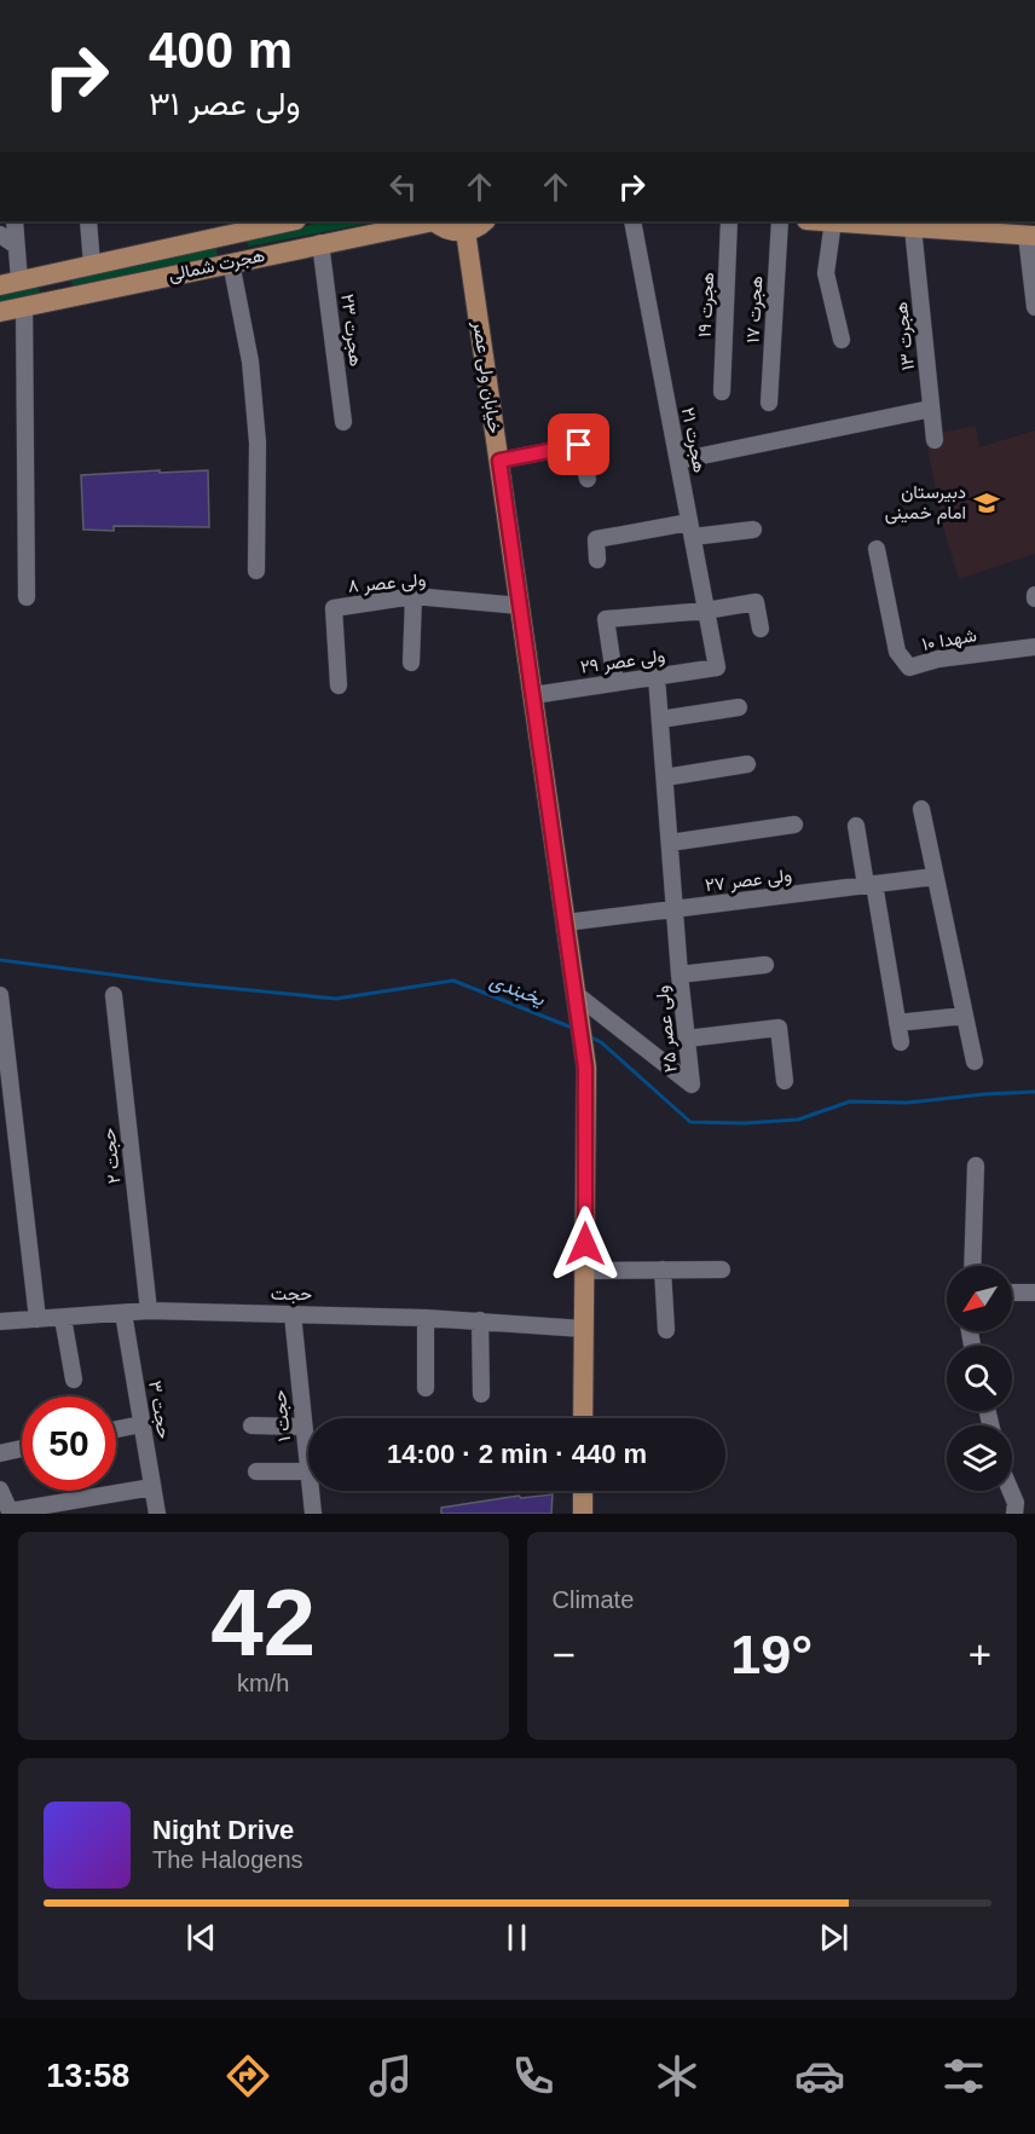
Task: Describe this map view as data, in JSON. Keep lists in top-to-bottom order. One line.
{"streets":{"main road":["هجرت شمالی","خیابان ولی عصر"],"street":["هجرت ۱۹","هجرت ۱۷","هجرت ۲۳","هجرت ۱۳","هجرت ۲۱","ولی عصر ۸","شهدا ۱۰","ولی عصر ۲۹","ولی عصر ۲۷","ولی عصر ۲۵","حجت ۲","حجت","حجت ۳","حجت ۱"]},"crossings":[["هجرت شمالی","هجرت ۲۳"],["خیابان ولی عصر","ولی عصر ۸"],["خیابان ولی عصر","ولی عصر ۲۹"],["خیابان ولی عصر","ولی عصر ۲۷"],["خیابان ولی عصر","ولی عصر ۲۵"],["خیابان ولی عصر","حجت"],["هجرت ۲۱","ولی عصر ۲۹"],["ولی عصر ۲۹","ولی عصر ۲۵"],["ولی عصر ۲۷","ولی عصر ۲۵"],["حجت ۲","حجت"],["حجت","حجت ۳"],["حجت","حجت ۱"]],"water":["یخبندی"],"places":{"school or university":["دبیرستان امام خمینی"]},"north":"bottom left","page":{"turn":["400 m","ولی عصر ۳۱"],"limit":"50","trip":"14:00 · 2 min · 440 m","tile":[["42","km/h"],"Climate"],"heat":["−","19°","+"],"song":["Night Drive","The Halogens"],"tabs":"13:58"}}
